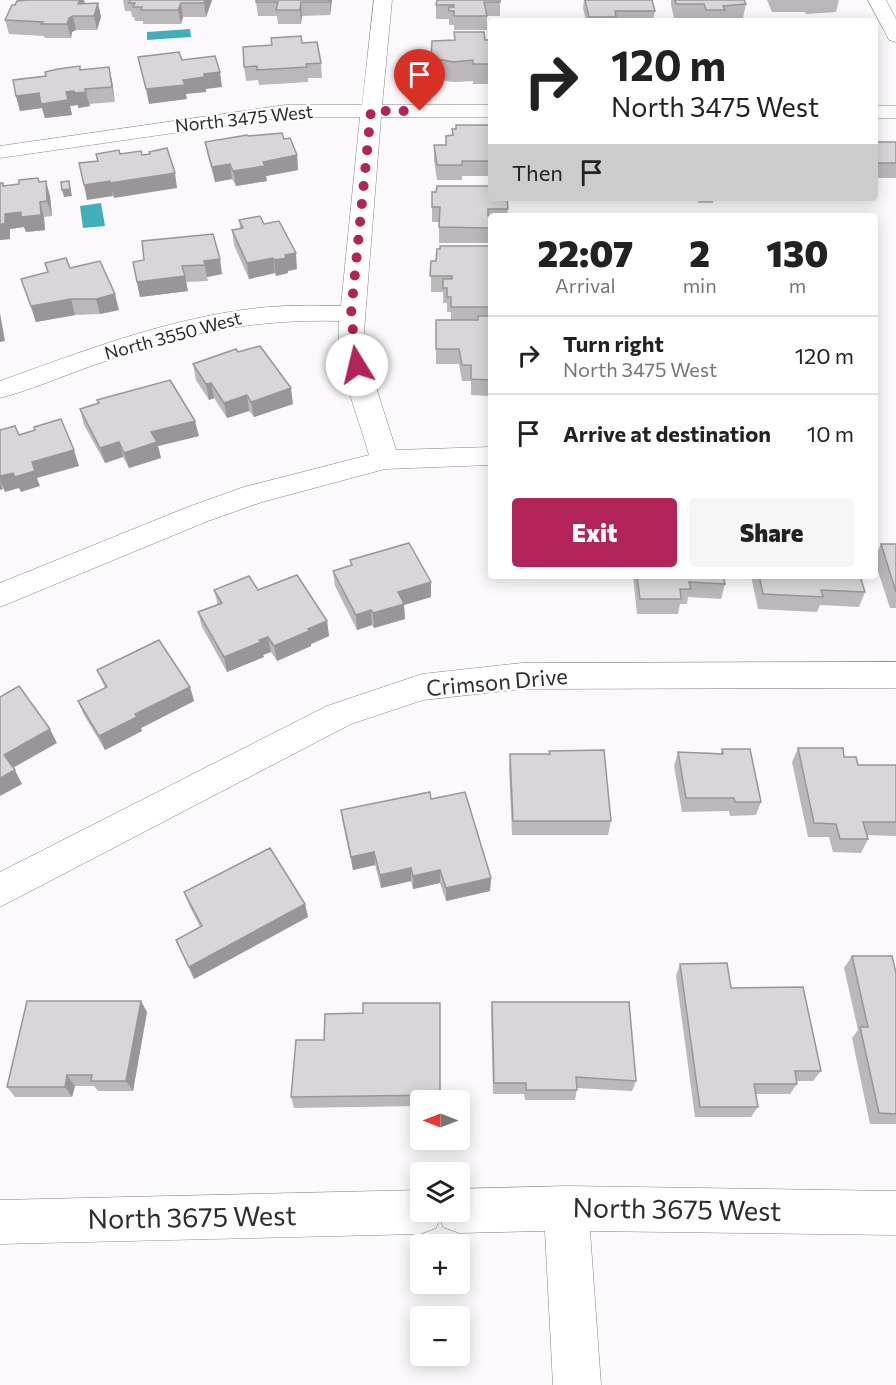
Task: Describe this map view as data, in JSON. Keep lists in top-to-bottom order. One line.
{"streets":{"street":["North 3475 West","North 3550 West","Crimson Drive","North 3675 West"]},"north":"left","page":{"turn":["120 m","North 3475 West"],"then":"Then","eta":["22:07","Arrival","2","min","130","m"],"list":[{"name":"Turn right","note":"North 3475 West","value":"120 m"},{"name":"Arrive at destination","value":"10 m"}],"buttons":["Exit","Share"],"map_buttons":["+","−"]}}
